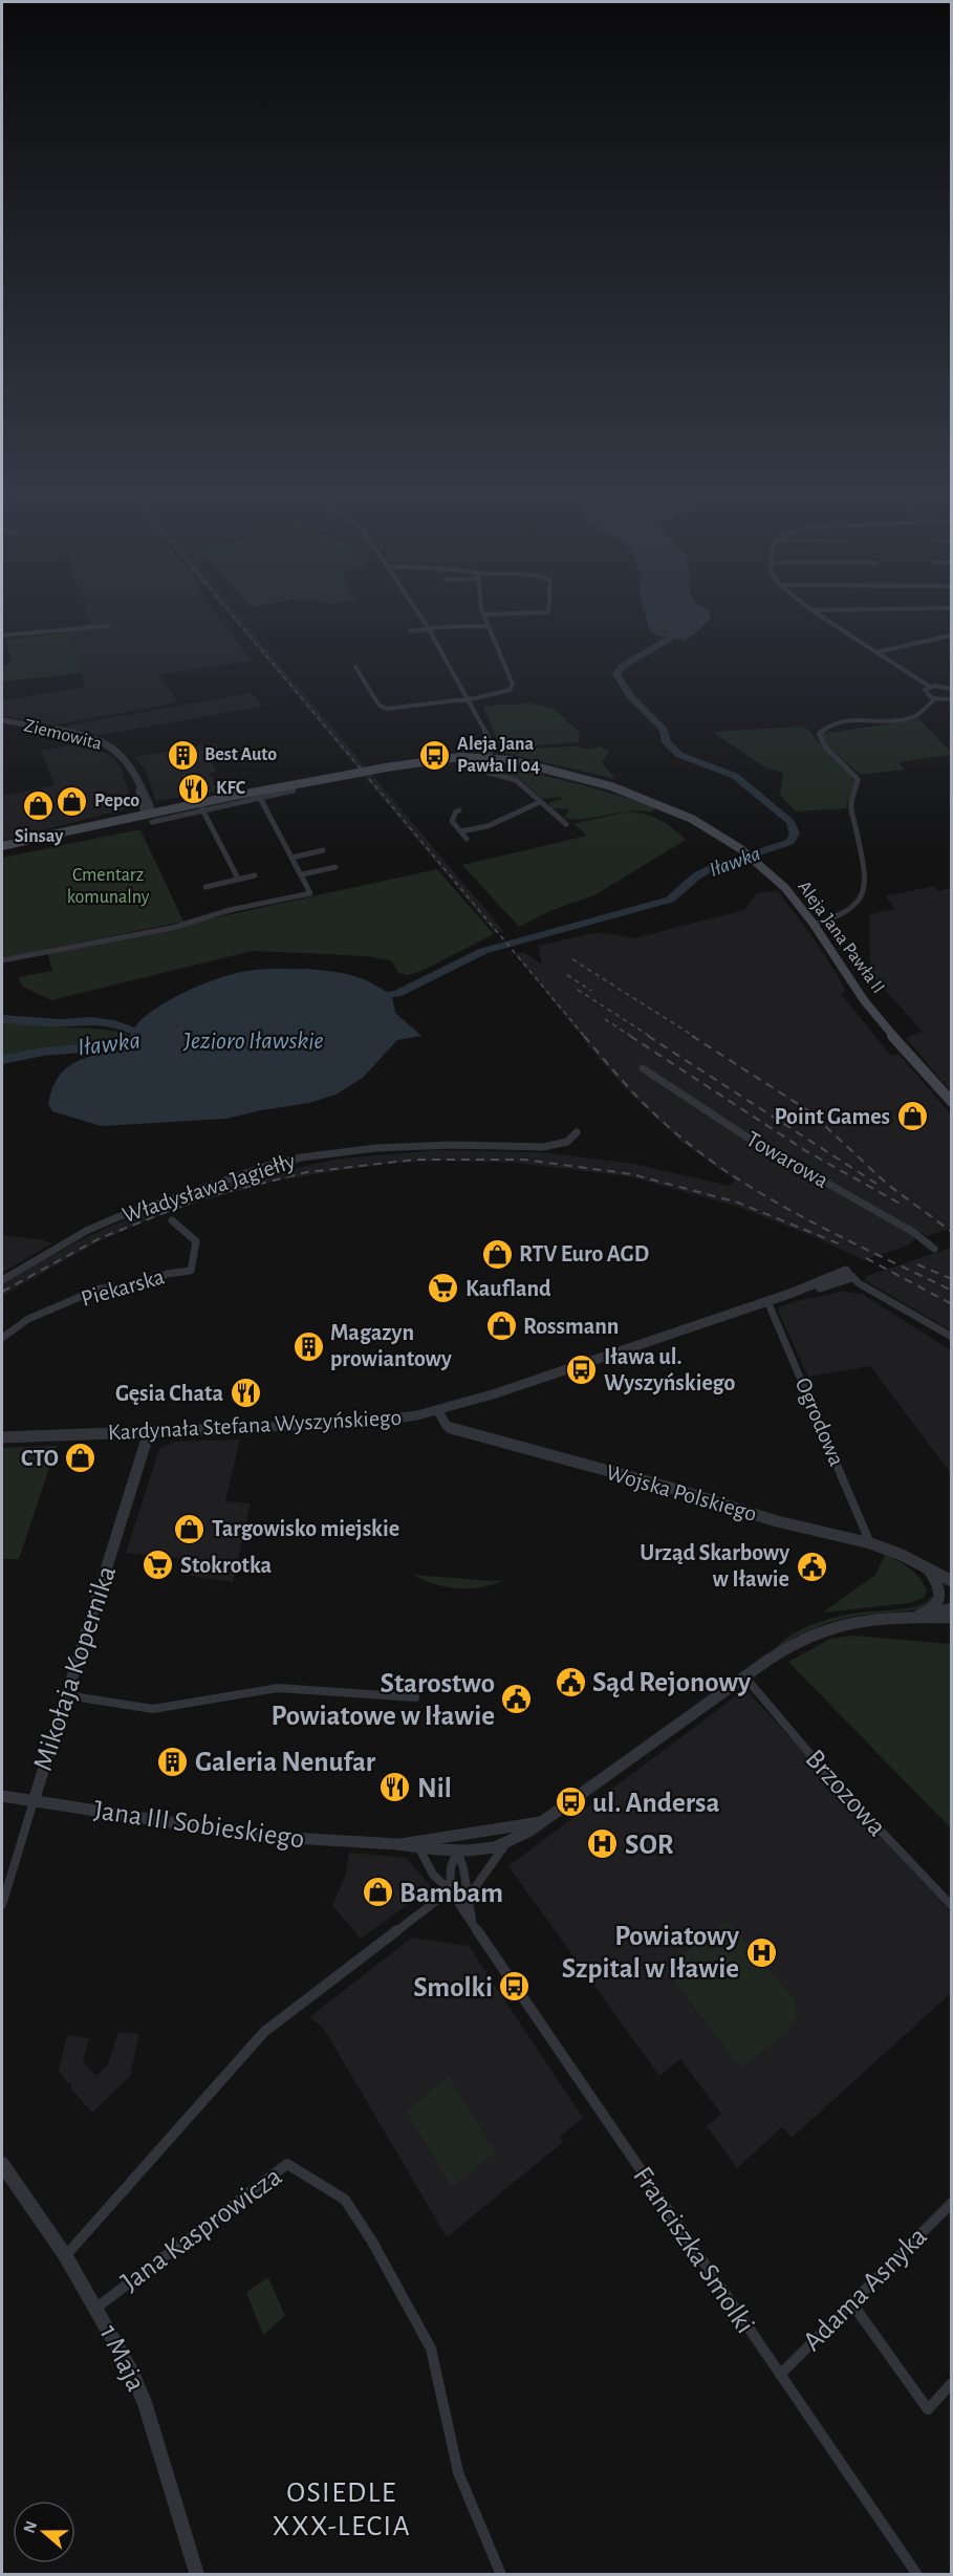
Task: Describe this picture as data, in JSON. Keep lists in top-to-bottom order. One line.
{"streets":{"main road":["Aleja Jana Pawła II"],"street":["Ziemowita","Towarowa","Władysława Jagiełły","Piekarska","Ogrodowa","Kardynała Stefana Wyszyńskiego","Wojska Polskiego","Mikołaja Kopernika","Brzozowa","Jana III Sobieskiego","Jana Kasprowicza","Franciszka Smolki","Adama Asnyka","1 Maja"]},"crossings":[["Ziemowita","Aleja Jana Pawła II"],["Ogrodowa","Kardynała Stefana Wyszyńskiego"],["Ogrodowa","Wojska Polskiego"],["Kardynała Stefana Wyszyńskiego","Wojska Polskiego"],["Kardynała Stefana Wyszyńskiego","Mikołaja Kopernika"],["Mikołaja Kopernika","Jana III Sobieskiego"],["Jana III Sobieskiego","Franciszka Smolki"],["Jana Kasprowicza","1 Maja"],["Franciszka Smolki","Adama Asnyka"]],"districts":["OSIEDLE XXX-LECIA"],"water":["Iławka","Jezioro Iławskie"],"parks":["Cmentarz komunalny"],"places":{"building":["Best Auto","Magazyn prowiantowy","Galeria Nenufar"],"bus stop":["Aleja Jana Pawła II 04","Iława ul. Wyszyńskiego","ul. Andersa","Smolki"],"restaurant":["KFC","Gęsia Chata","Nil"],"shop":["Pepco","Sinsay","Point Games","RTV Euro AGD","Rossmann","CTO","Targowisko miejskie","Bambam"],"supermarket":["Kaufland","Stokrotka"],"public building":["Urząd Skarbowy w Iławie","Sąd Rejonowy","Starostwo Powiatowe w Iławie"],"hospital":["SOR","Powiatowy Szpital w Iławie"]},"north":"left"}
